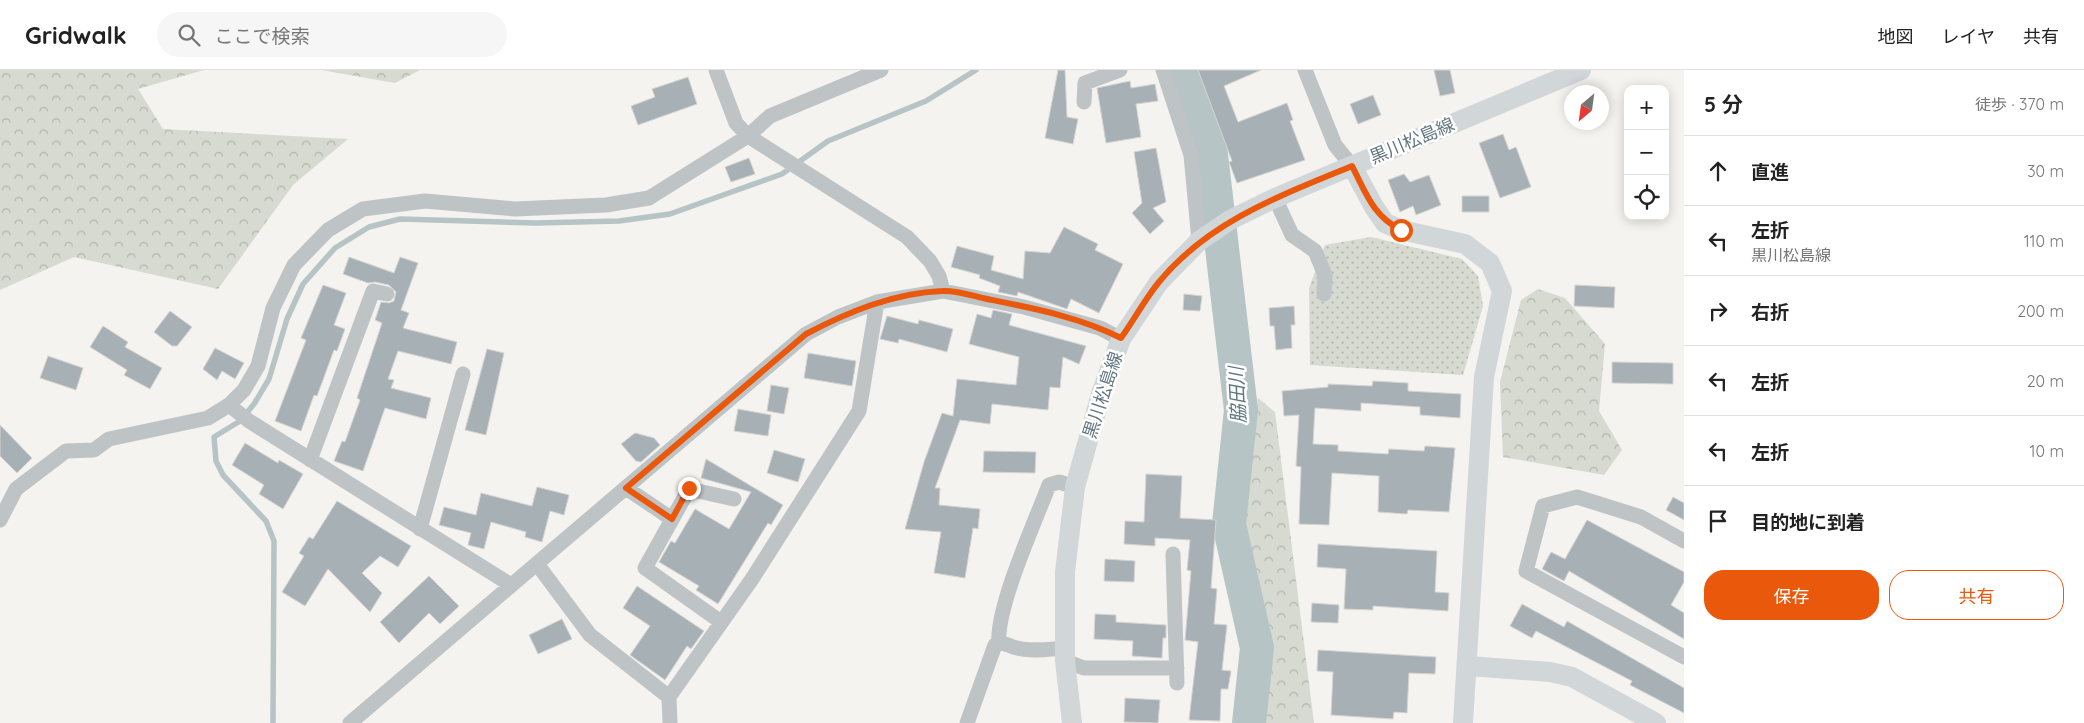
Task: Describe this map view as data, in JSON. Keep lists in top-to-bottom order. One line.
{"streets":{"main road":["黒川松島線"]},"water":["脇田川"],"north":"bottom left","page":{"header":"Gridwalk","search":"ここで検索","nav":["地図","レイヤ","共有"],"heading":["5 分","徒歩 · 370 m"],"map_buttons":["+","−"],"list":[["直進","30 m"],["左折","黒川松島線","110 m"],["右折","200 m"],["左折","20 m"],["左折","10 m"],"目的地に到着"],"buttons":["保存","共有"]}}
